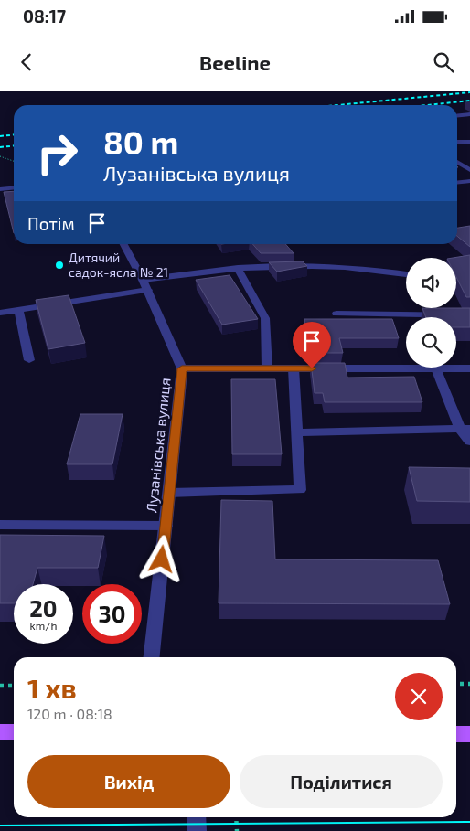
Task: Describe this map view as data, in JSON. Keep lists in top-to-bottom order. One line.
{"streets":{"street":["Лузанівська вулиця"]},"places":["Дитячий садок-ясла № 21"],"page":{"status":"08:17","header":"Beeline","turn":["80 m","Лузанівська вулиця"],"then":"Потім","speed":"20 km/h","limit":"30","heading":["1 хв","120 m · 08:18"],"buttons":["Вихід","Поділитися"]}}
